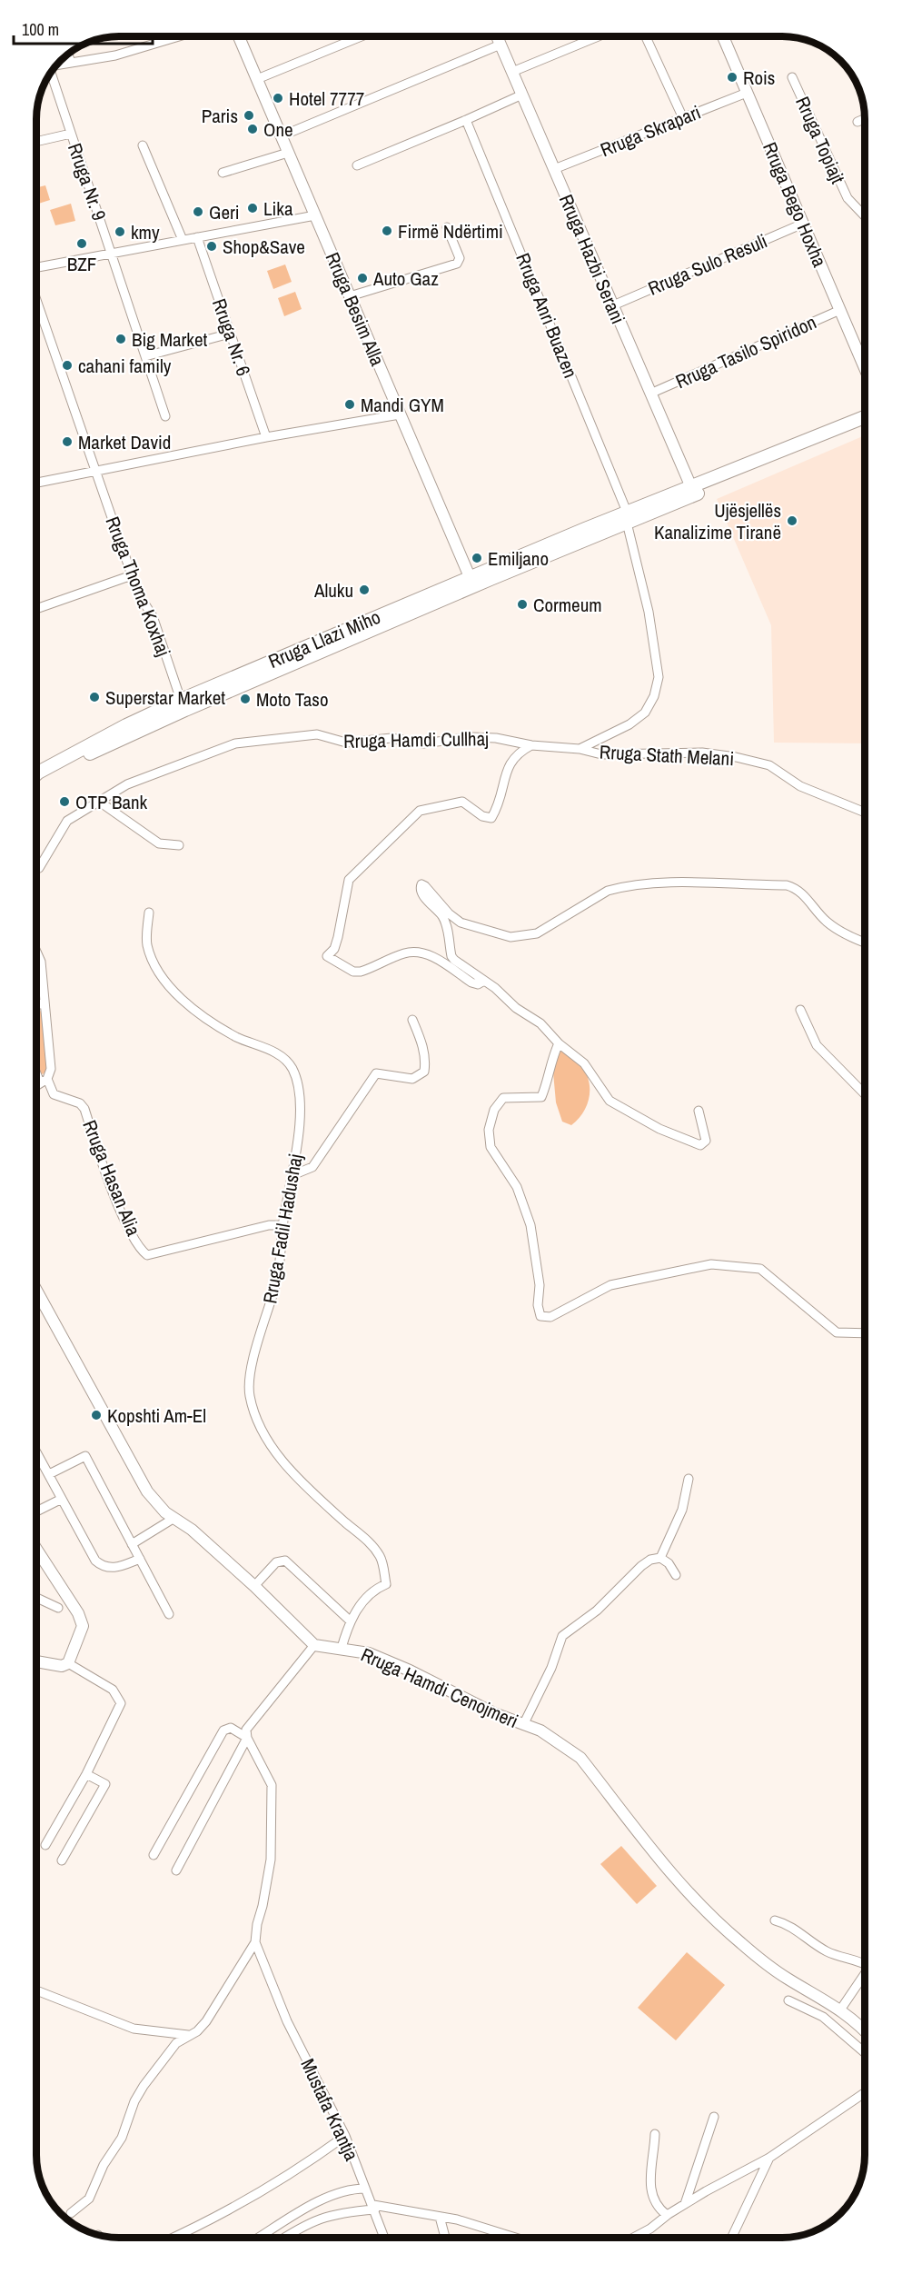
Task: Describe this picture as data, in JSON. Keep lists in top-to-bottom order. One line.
{"streets":{"main road":["Rruga Llazi Miho"],"street":["Rruga Skrapari","Rruga Topiajt","Rruga Nr. 9","Rruga Bego Hoxha","Rruga Hazbi Serani","Rruga Sulo Resuli","Rruga Besim Alla","Rruga Anri Buazen","Rruga Nr. 6","Rruga Tasilo Spiridon","Rruga Thoma Koxhaj","Rruga Hamdi Cullhaj","Rruga Stath Melani","Rruga Hasan Alia","Rruga Fadil Hadushaj","Rruga Hamdi Cenojmeri","Mustafa Krantja"]},"crossings":[["Rruga Skrapari","Rruga Bego Hoxha"],["Rruga Skrapari","Rruga Hazbi Serani"],["Rruga Bego Hoxha","Rruga Sulo Resuli"],["Rruga Bego Hoxha","Rruga Tasilo Spiridon"],["Rruga Hazbi Serani","Rruga Sulo Resuli"],["Rruga Hazbi Serani","Rruga Tasilo Spiridon"],["Rruga Besim Alla","Rruga Llazi Miho"],["Rruga Anri Buazen","Rruga Llazi Miho"],["Rruga Thoma Koxhaj","Rruga Llazi Miho"],["Rruga Hamdi Cullhaj","Rruga Stath Melani"],["Rruga Hasan Alia","Rruga Fadil Hadushaj"],["Rruga Fadil Hadushaj","Rruga Hamdi Cenojmeri"]],"places":["Rois","Hotel 7777","Paris","One","Lika","Geri","Firmë Ndërtimi","kmy","BZF","Shop&Save","Auto Gaz","Big Market","cahani family","Mandi GYM","Market David","Ujësjellës Kanalizime Tiranë","Emiljano","Aluku","Cormeum","Superstar Market","Moto Taso","OTP Bank","Kopshti Am-El"],"scale_bar":"100 m"}
